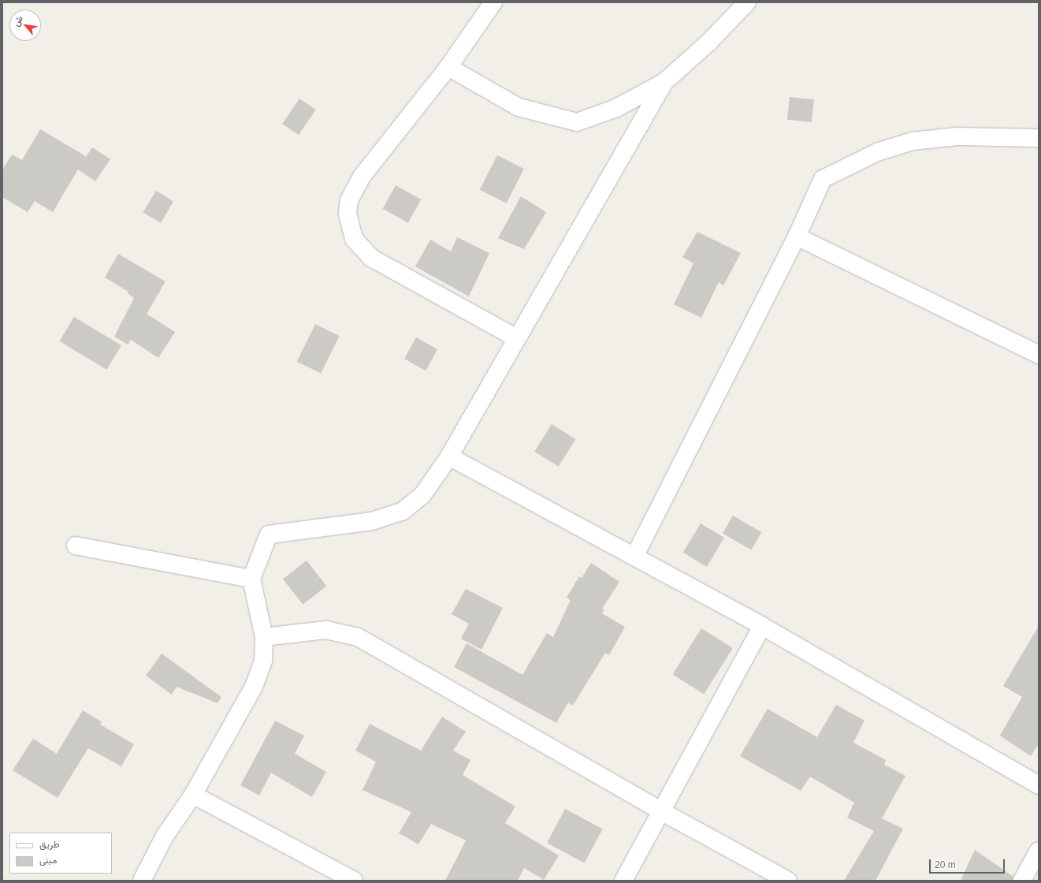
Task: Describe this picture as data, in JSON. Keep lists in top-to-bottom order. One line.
{"legend":["طريق","مبنى"],"scale_bar":"20 m","north":"top left"}
